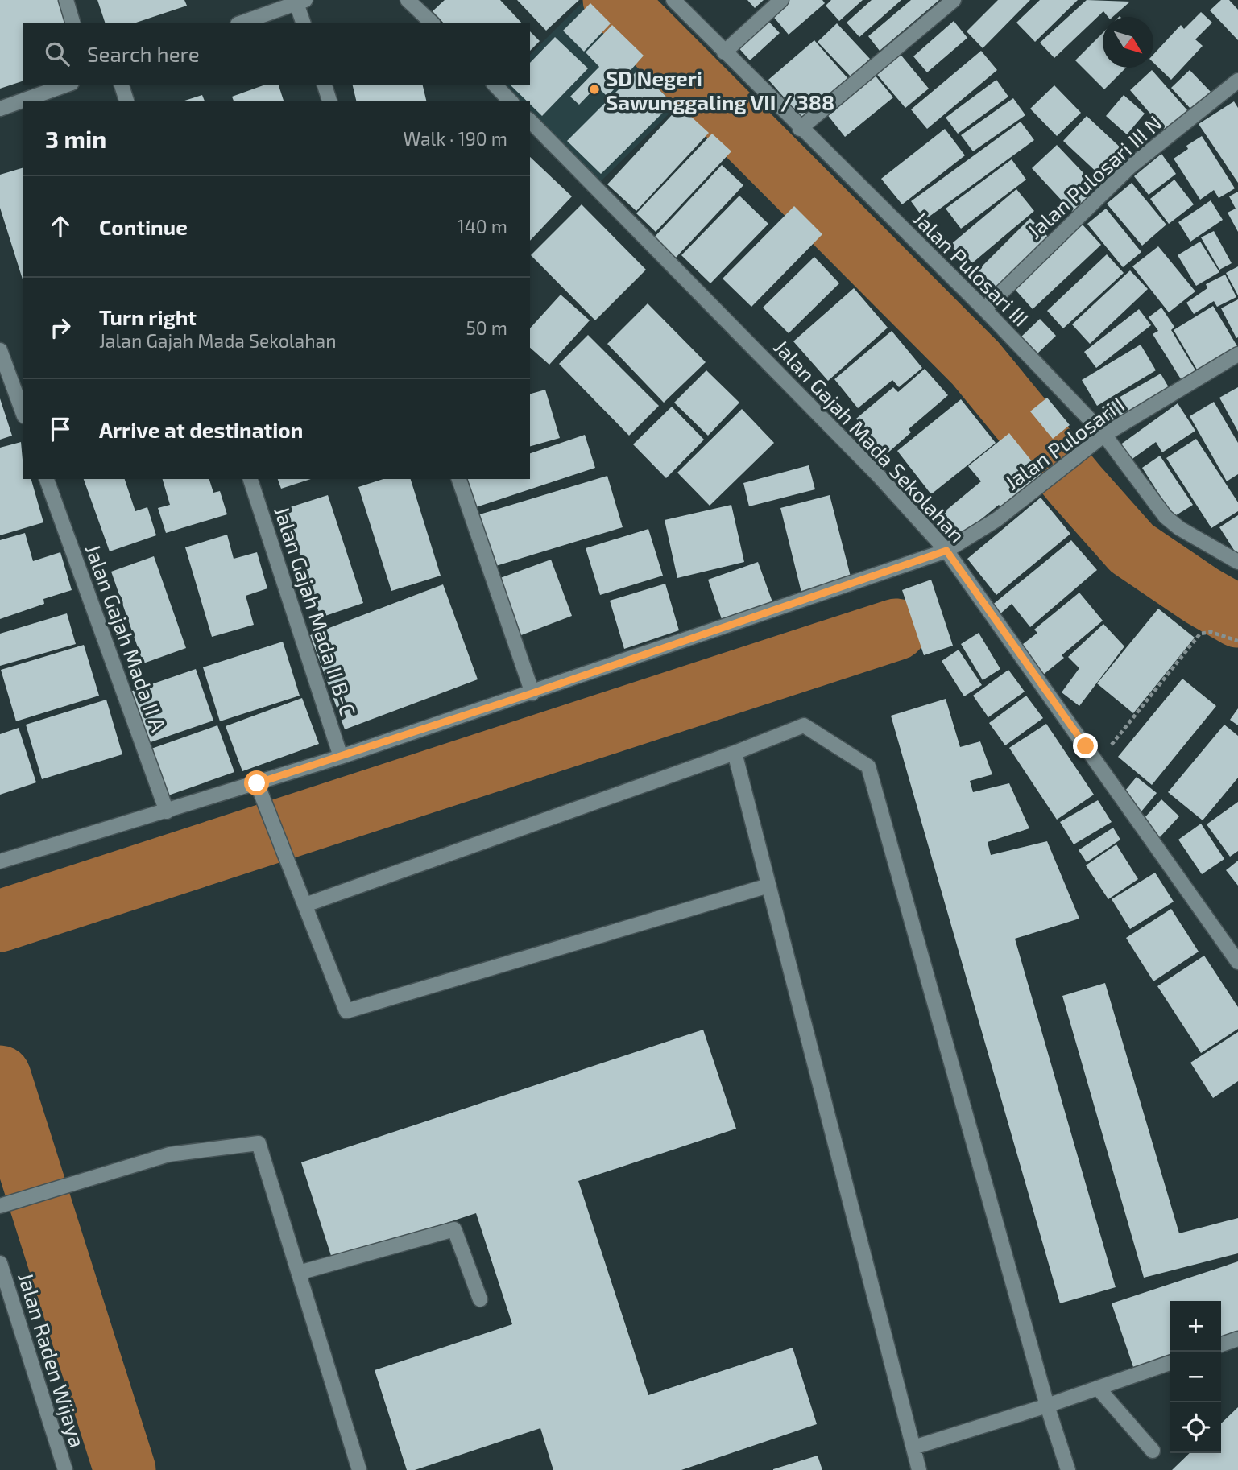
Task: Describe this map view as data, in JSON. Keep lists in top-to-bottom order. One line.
{"streets":{"street":["Jalan Pulosari III N","Jalan Pulosari III","Jalan Gajah Mada Sekolahan","Jalan Pulosari I","Jalan Gajah Mada II B-C","Jalan Gajah Mada II A","Jalan Raden Wijaya"]},"crossings":[["Jalan Pulosari III N","Jalan Pulosari III"],["Jalan Pulosari III","Jalan Pulosari I"],["Jalan Gajah Mada Sekolahan","Jalan Pulosari I"],["Jalan Pulosari I","Jalan Gajah Mada II B-C"],["Jalan Pulosari I","Jalan Gajah Mada II A"]],"places":["SD Negeri Sawunggaling VII / 388"],"north":"bottom right","page":{"search":"Search here","heading":["3 min","Walk · 190 m"],"list":[["Continue","140 m"],["Turn right","Jalan Gajah Mada Sekolahan","50 m"],"Arrive at destination"],"map_buttons":["+","−"]}}
